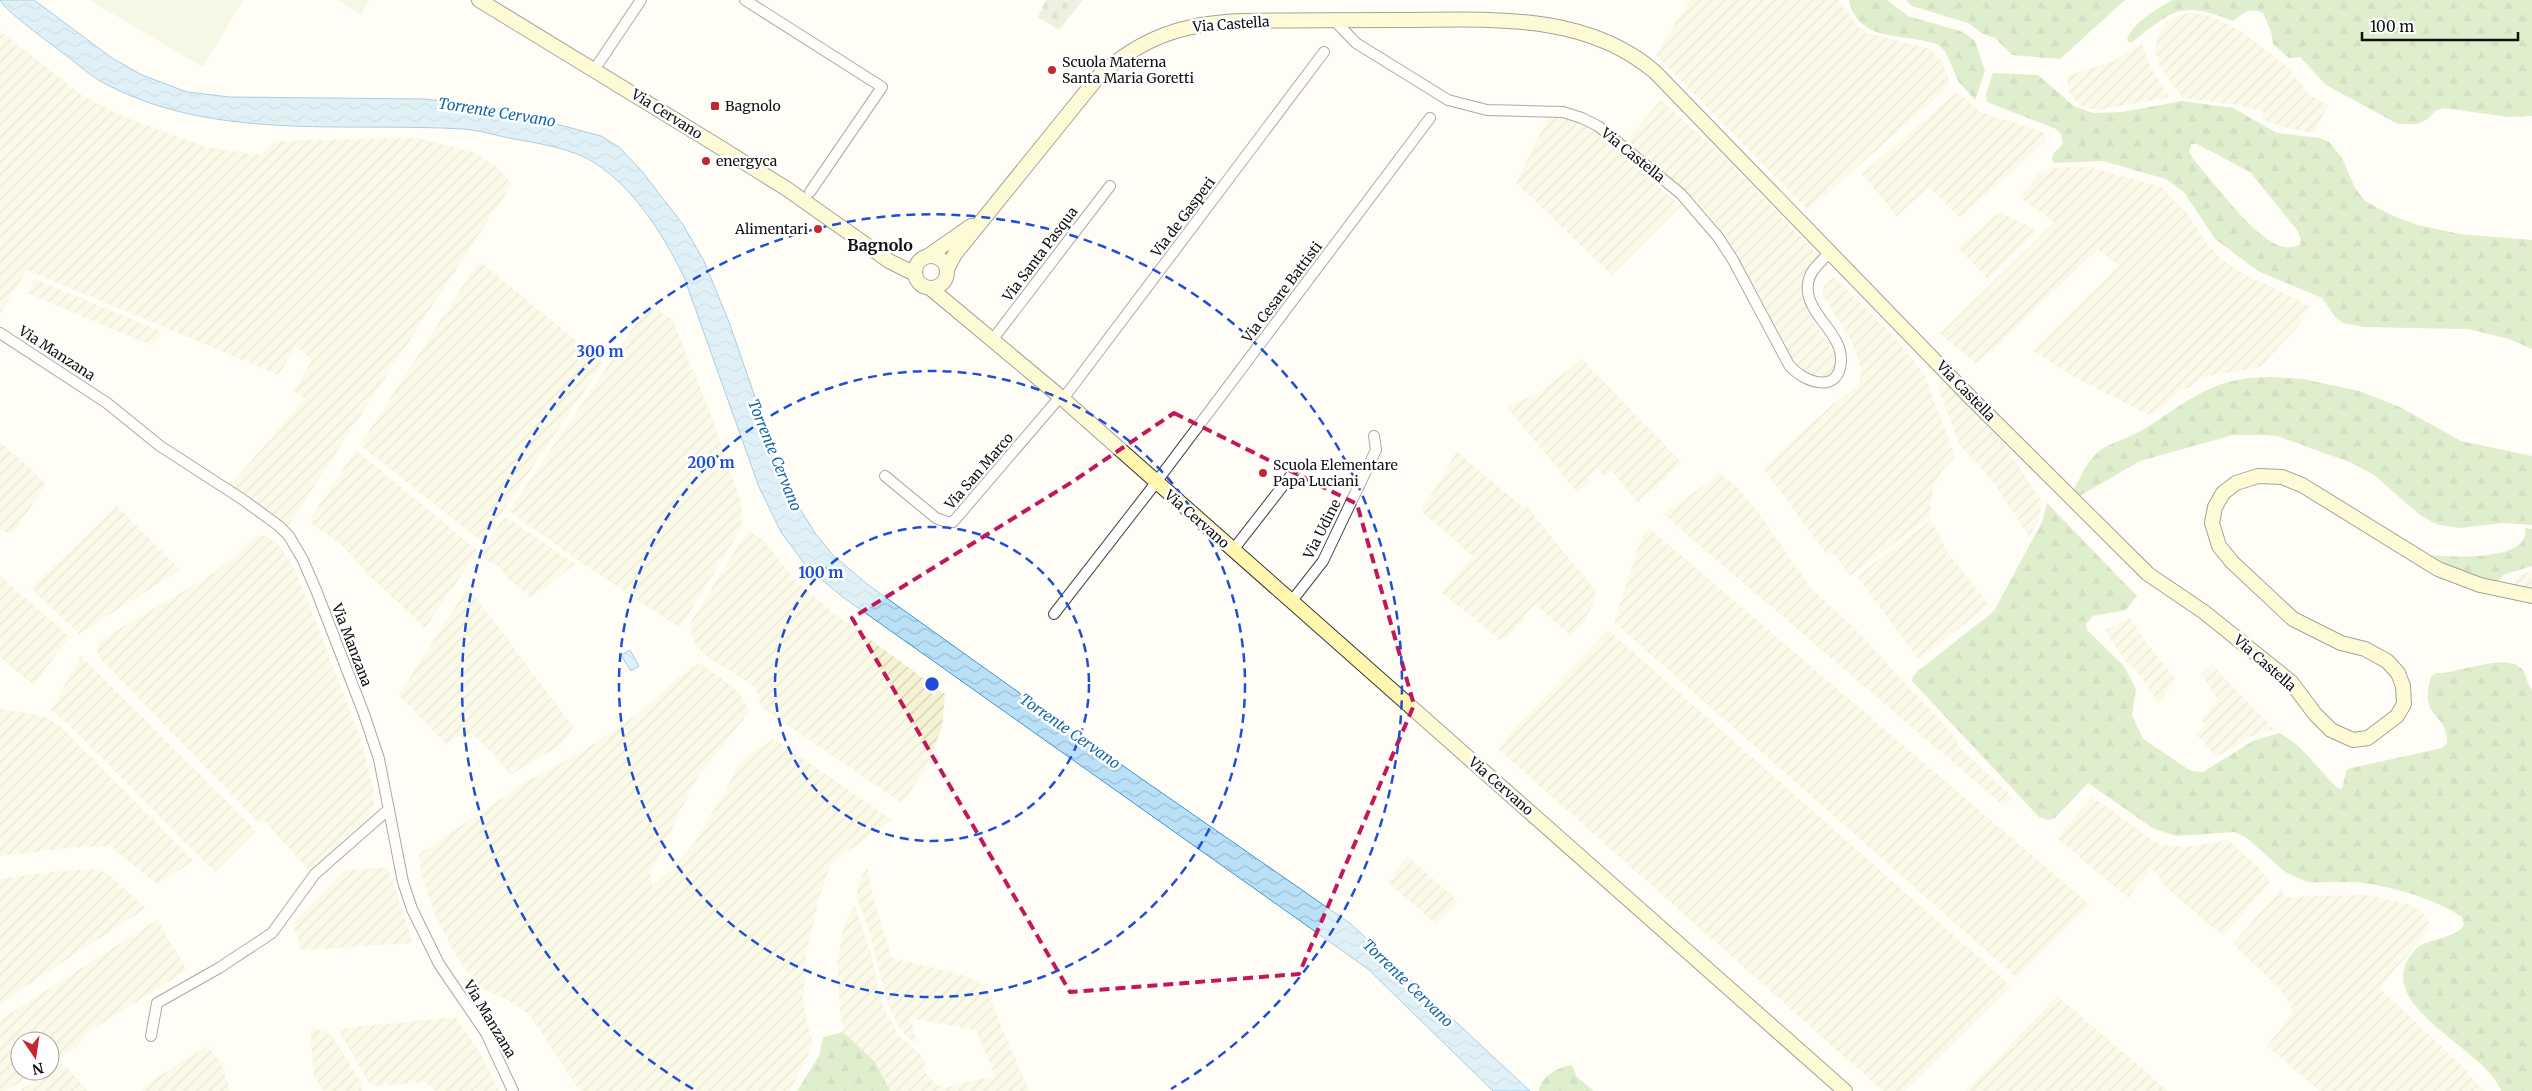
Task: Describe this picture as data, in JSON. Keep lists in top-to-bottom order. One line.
{"streets":{"main road":["Via Castella","Via Cervano"],"street":["Via de Gasperi","Via Santa Pasqua","Via Cesare Battisti","Via Manzana","Via San Marco","Via Udine"]},"crossings":[["Via Cervano","Via de Gasperi"],["Via Cervano","Via Santa Pasqua"],["Via Cervano","Via Cesare Battisti"],["Via Cervano","Via San Marco"],["Via Cervano","Via Udine"],["Via de Gasperi","Via San Marco"]],"districts":["Bagnolo"],"water":["Torrente Cervano"],"places":{"other":["Scuola Materna Santa Maria Goretti","energyca","Alimentari","Scuola Elementare Papa Luciani"],"transit":["Bagnolo"]},"scale_bar":"100 m","north":"bottom","rings":["300 m","200 m","100 m"]}
